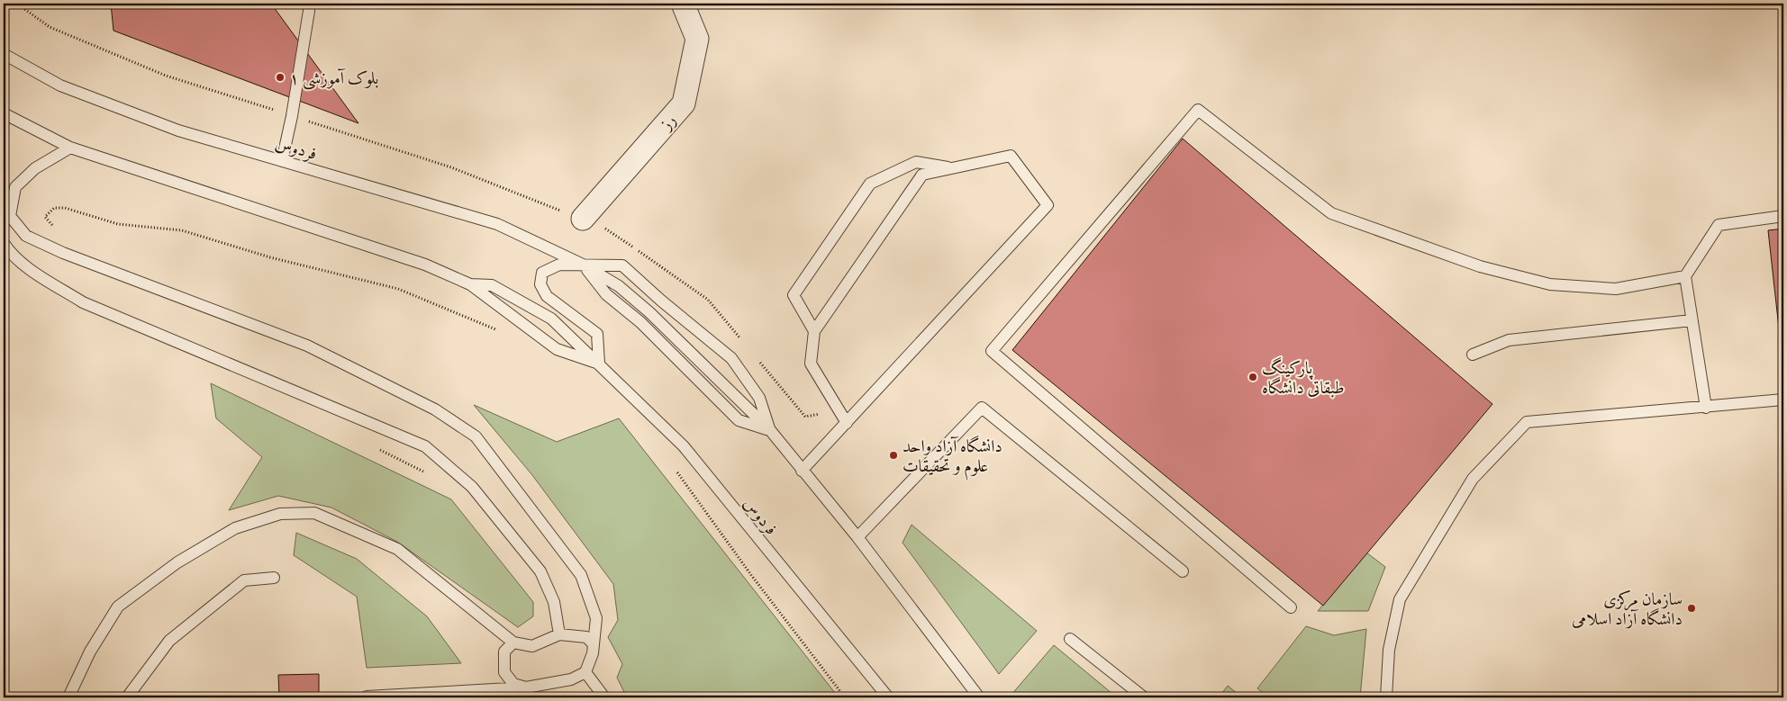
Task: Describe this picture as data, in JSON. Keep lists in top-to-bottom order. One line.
{"streets":{"street":["رز"],"lane":["فردوس"]},"places":["بلوک آموزشی ۱","پارکینگ طبقاتی دانشگاه","دانشگاه آزاد واحد علوم و تحقیقات","سازمان مرکزی دانشگاه آزاد اسلامی"]}
